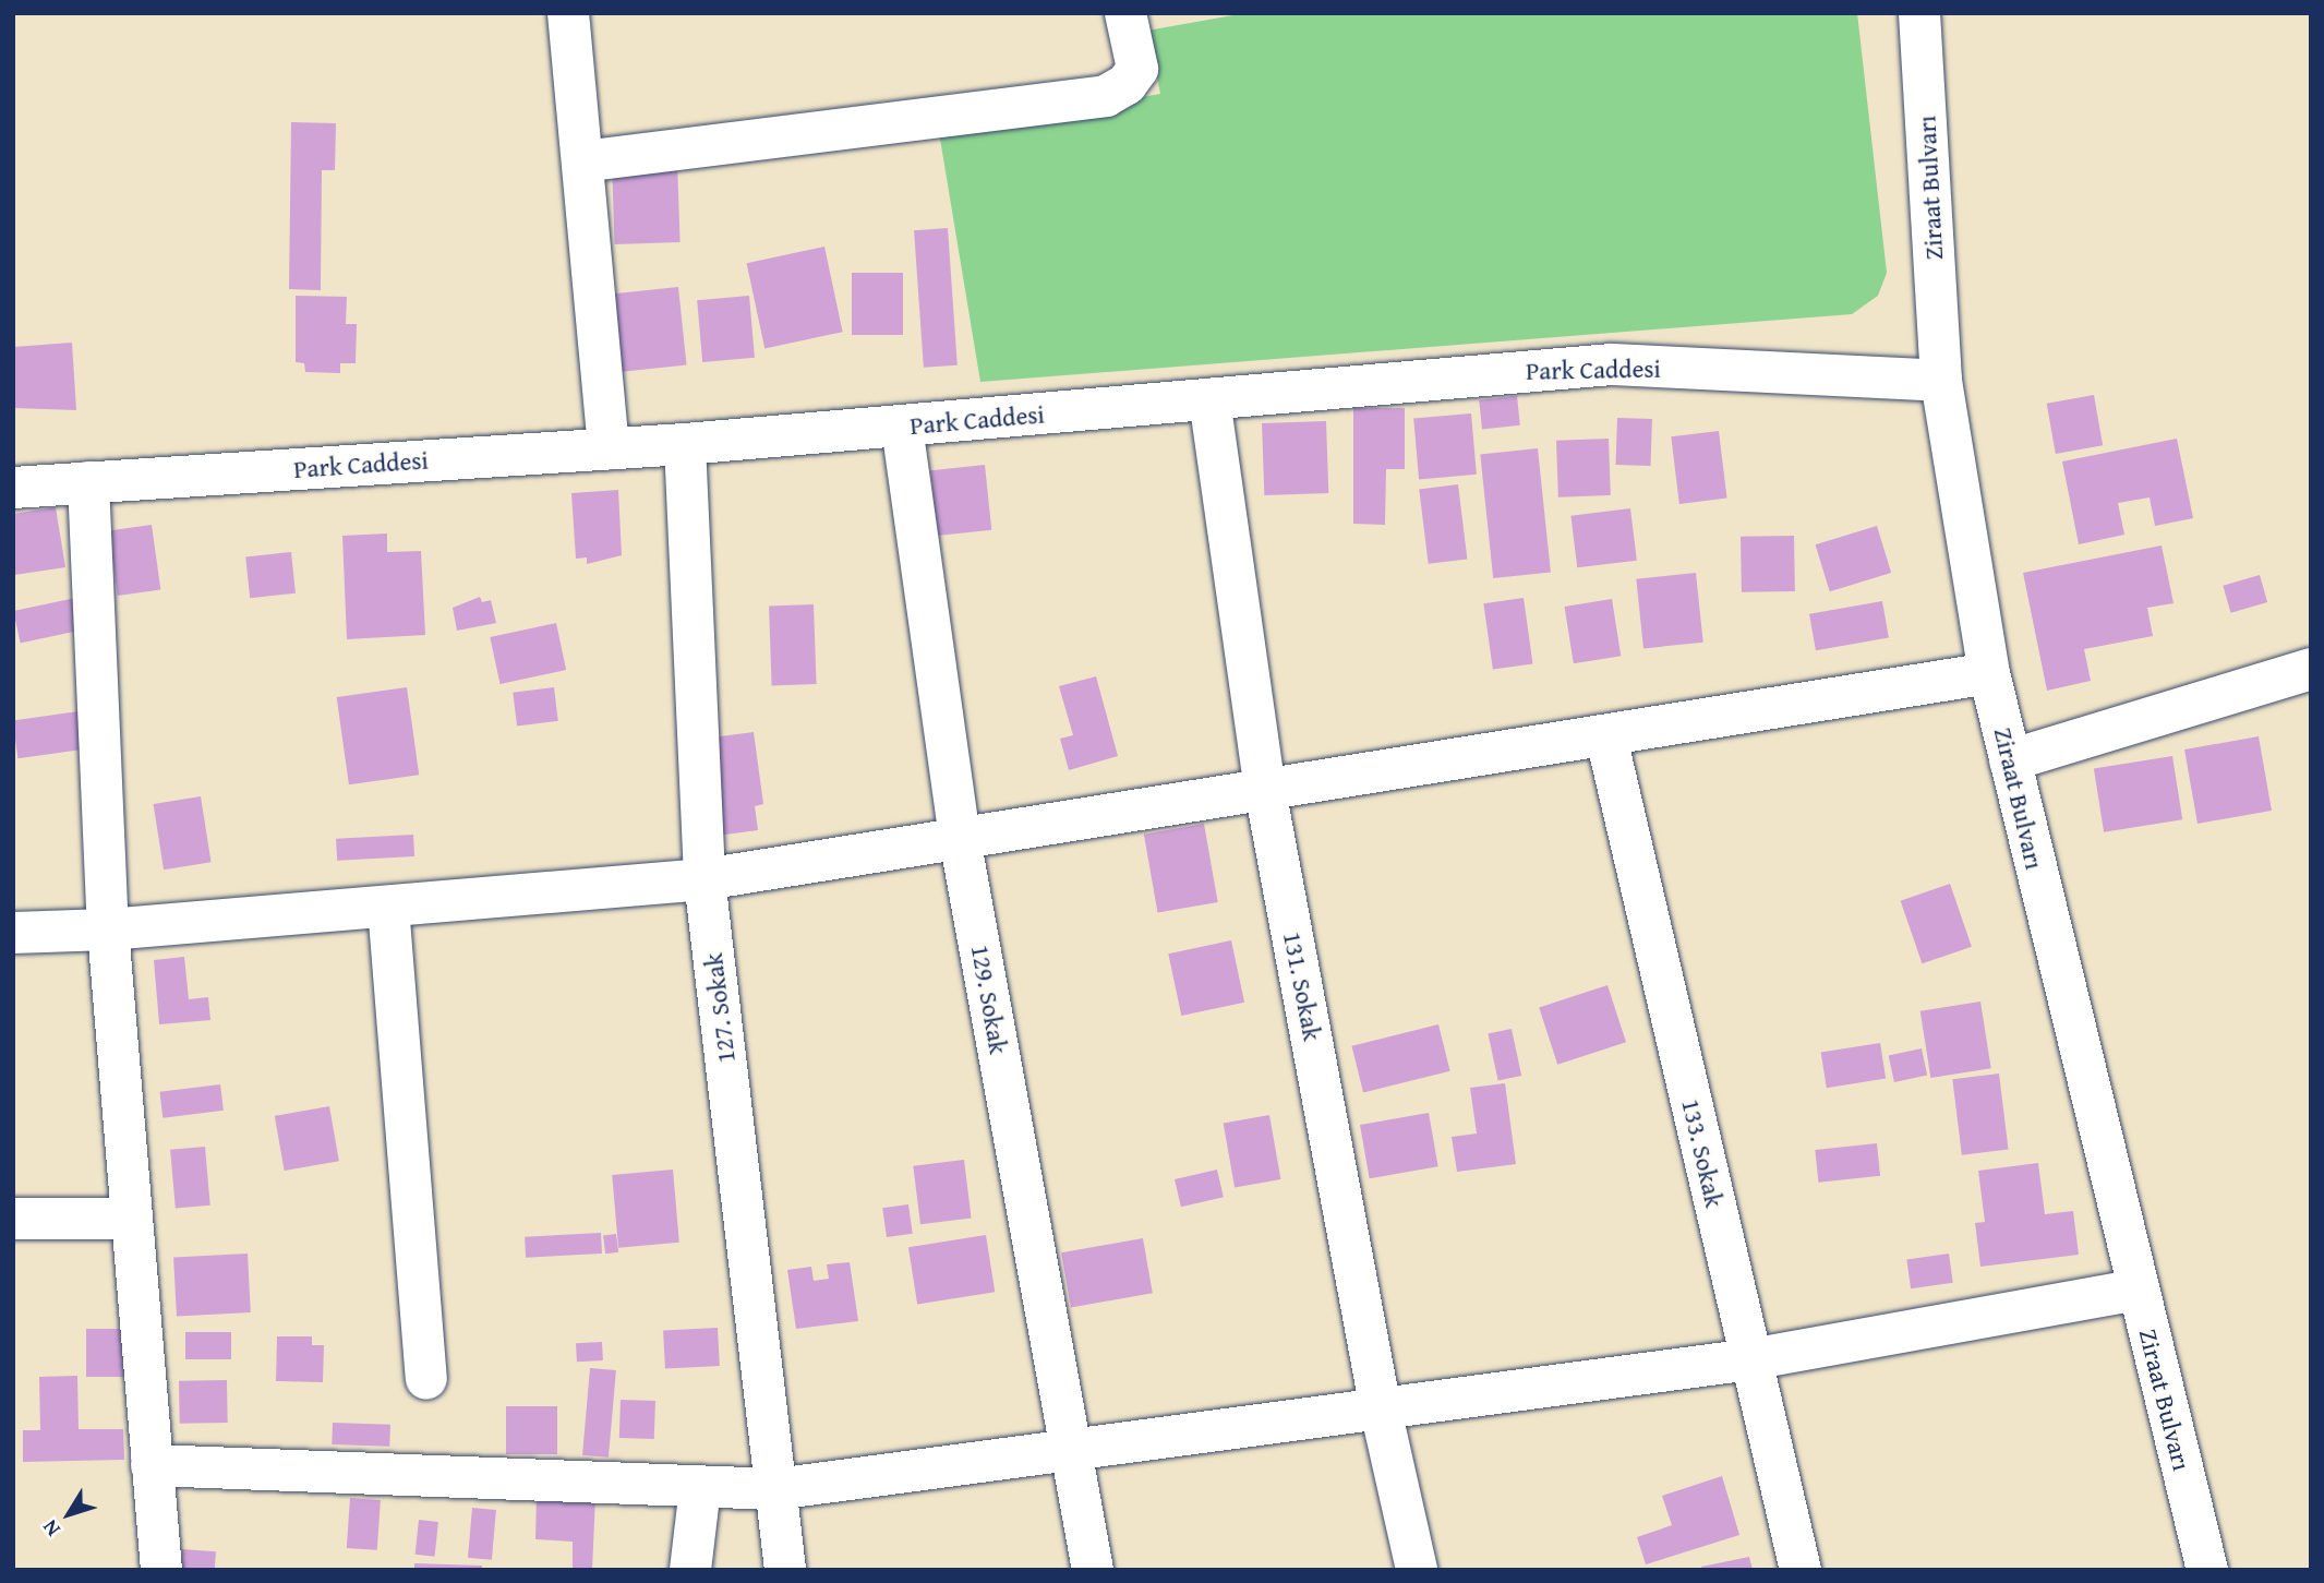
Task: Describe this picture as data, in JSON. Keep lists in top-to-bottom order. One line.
{"streets":{"street":["Ziraat Bulvarı","Park Caddesi","131. Sokak","129. Sokak","127. Sokak","133. Sokak"]},"crossings":[["Ziraat Bulvarı","Park Caddesi"],["Park Caddesi","131. Sokak"],["Park Caddesi","129. Sokak"],["Park Caddesi","127. Sokak"]],"north":"bottom left"}
